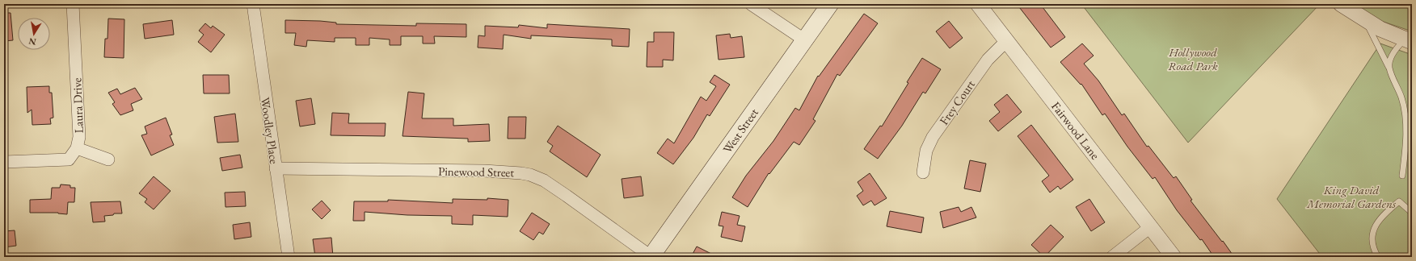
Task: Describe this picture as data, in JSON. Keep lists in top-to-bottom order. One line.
{"streets":{"main road":["West Street"],"street":["Frey Court","Laura Drive","Woodley Place","Fairwood Lane","Pinewood Street"]},"crossings":[["Frey Court","Fairwood Lane"],["Woodley Place","Pinewood Street"],["West Street","Pinewood Street"]],"parks":["Hollywood Road Park","King David Memorial Gardens"],"north":"bottom"}
